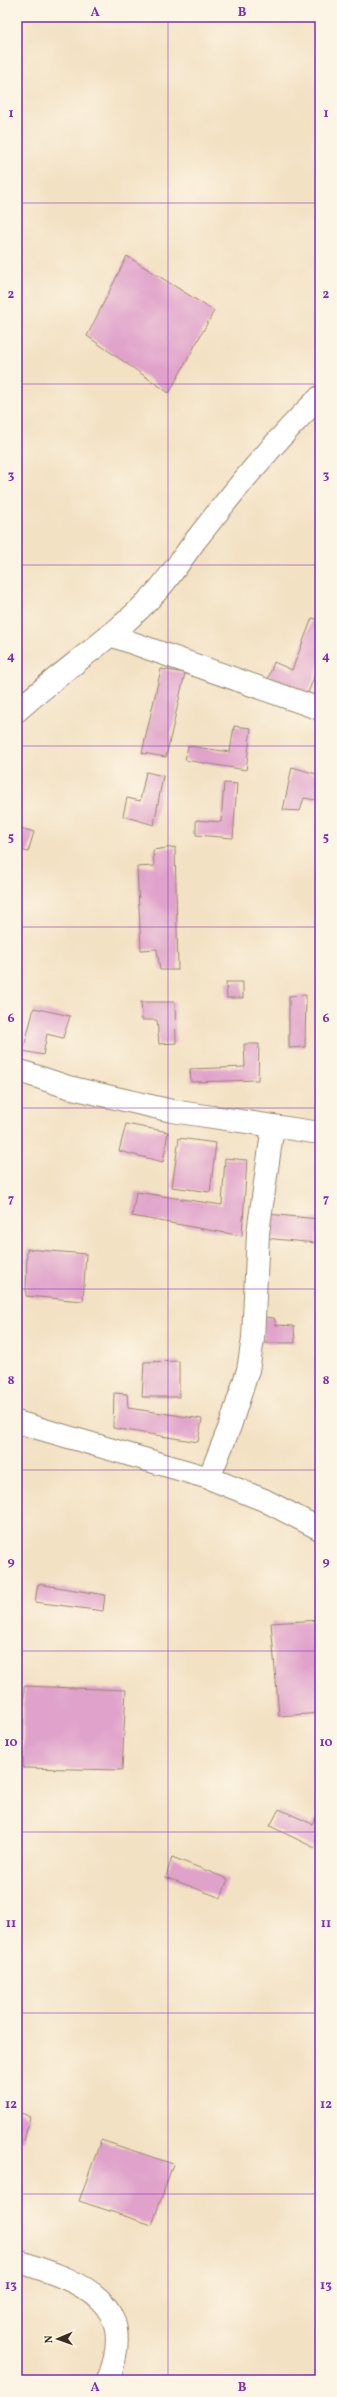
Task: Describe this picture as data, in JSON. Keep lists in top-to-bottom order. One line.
{"north":"left","grid":{"columns":["A","B"],"rows":["1","2","3","4","5","6","7","8","9","10","11","12","13"]}}
